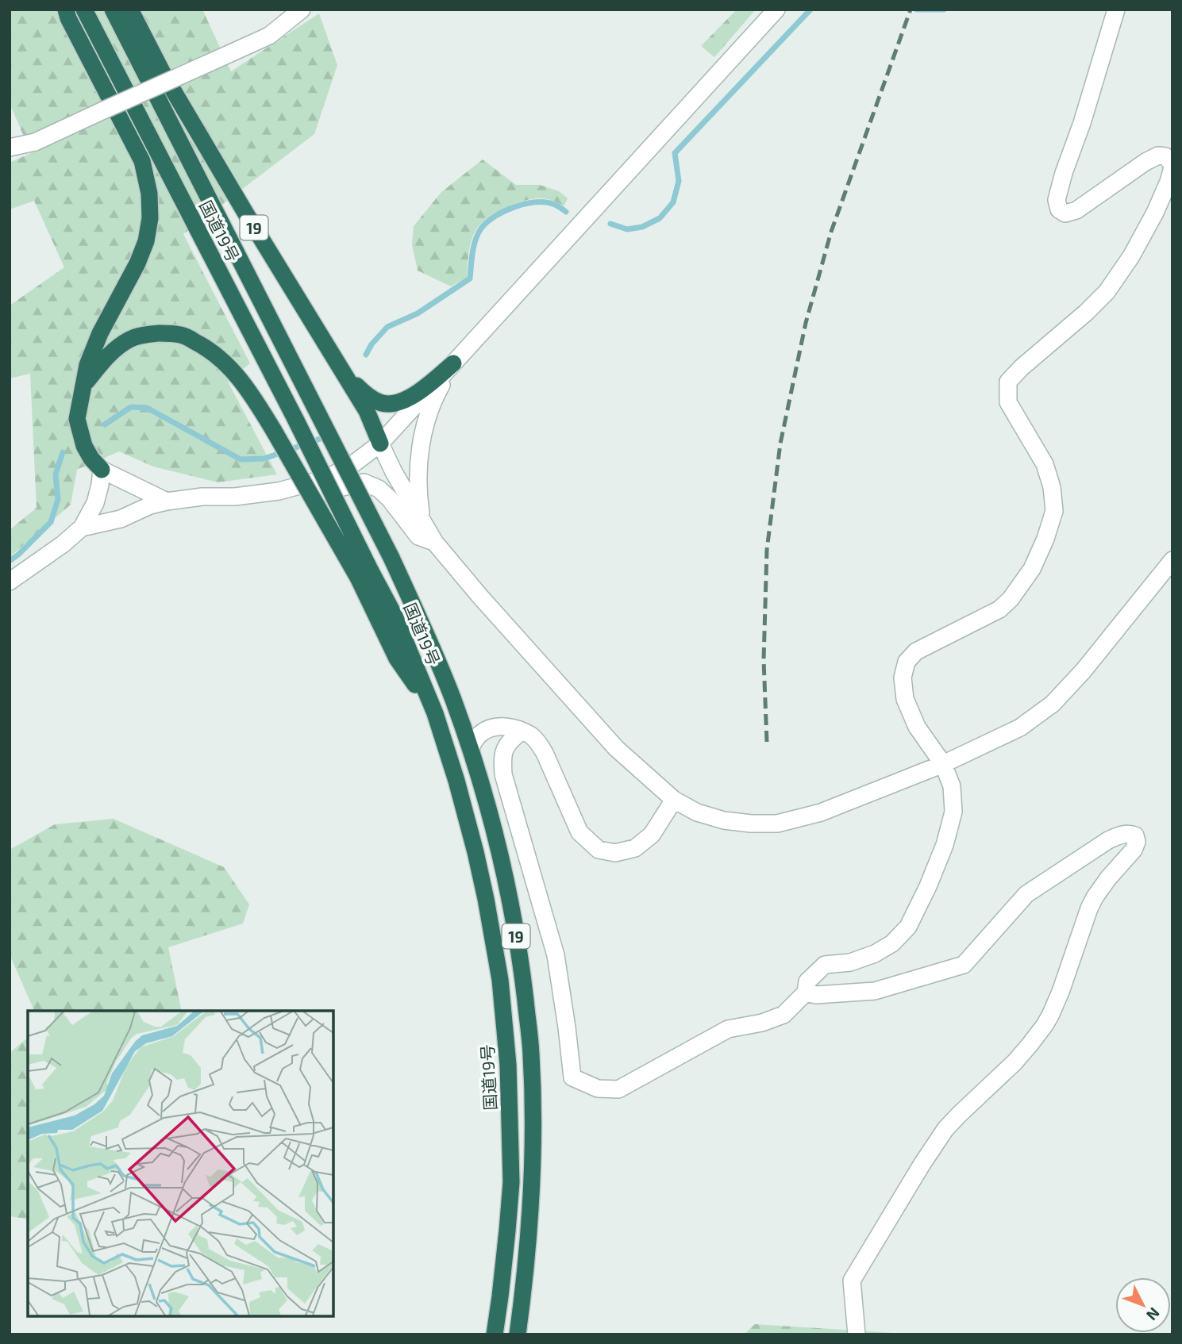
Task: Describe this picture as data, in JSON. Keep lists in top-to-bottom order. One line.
{"streets":{"highway":["19","国道19号"]},"crossings":[["19","国道19号"]],"north":"bottom right"}
